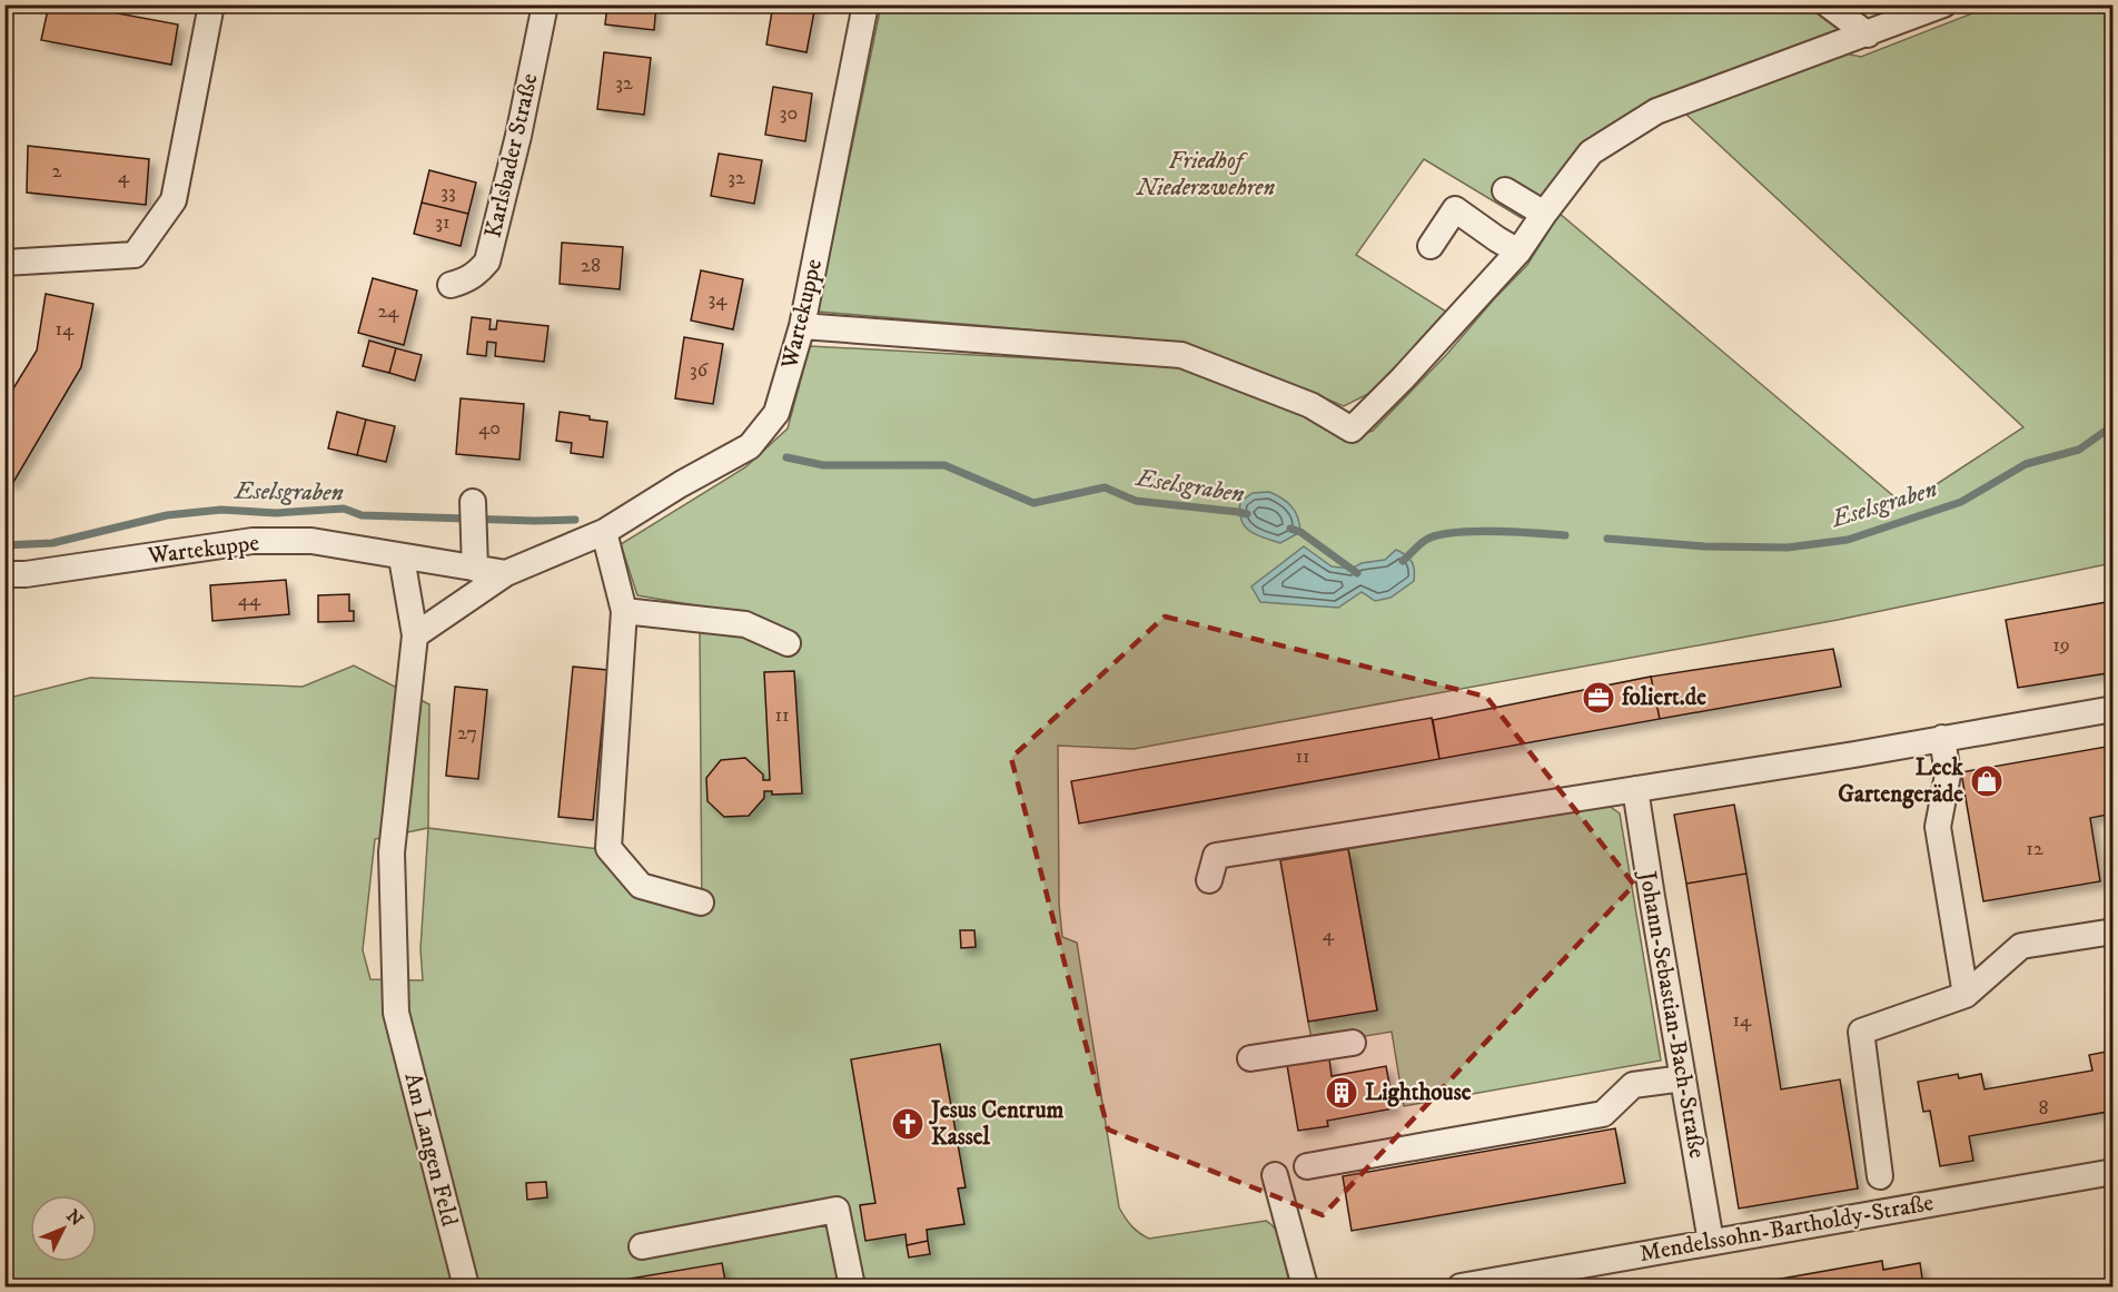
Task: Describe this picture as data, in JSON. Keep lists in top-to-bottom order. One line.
{"streets":{"street":["Karlsbader Straße","Wartekuppe","Johann-Sebastian-Bach-Straße","Am Langen Feld","Mendelssohn-Bartholdy-Straße"]},"crossings":[["Wartekuppe","Am Langen Feld"],["Johann-Sebastian-Bach-Straße","Mendelssohn-Bartholdy-Straße"]],"water":["Eselsgraben"],"parks":["Friedhof Niederzwehren"],"places":{"office":["foliert.de"],"shop":["Leck Gartengeräde"],"building":["Lighthouse"],"church":["Jesus Centrum Kassel"]},"house_numbers":["32","30","2","4","32","33","31","28","34","24","14","36","40","44","19","11","27","11","12","4","14","8"],"north":"top right"}
